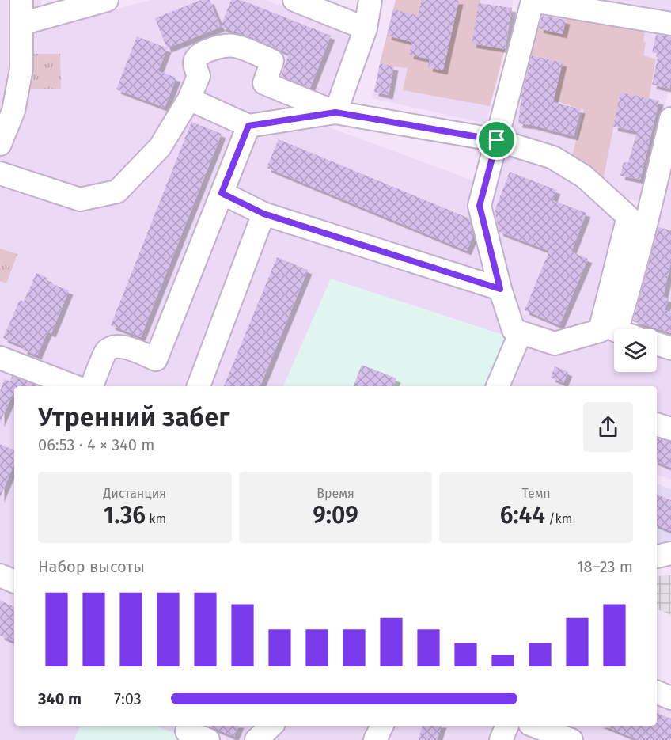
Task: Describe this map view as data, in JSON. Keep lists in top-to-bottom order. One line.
{"page":{"heading":["Утренний забег","06:53 · 4 × 340 m"],"stats":[["Дистанция","1.36 km"],["Время","9:09"],["Темп","6:44 /km"]],"chart":["Набор высоты","18–23 m"],"list":[{"name":"340 m","note":"7:03"}]}}
